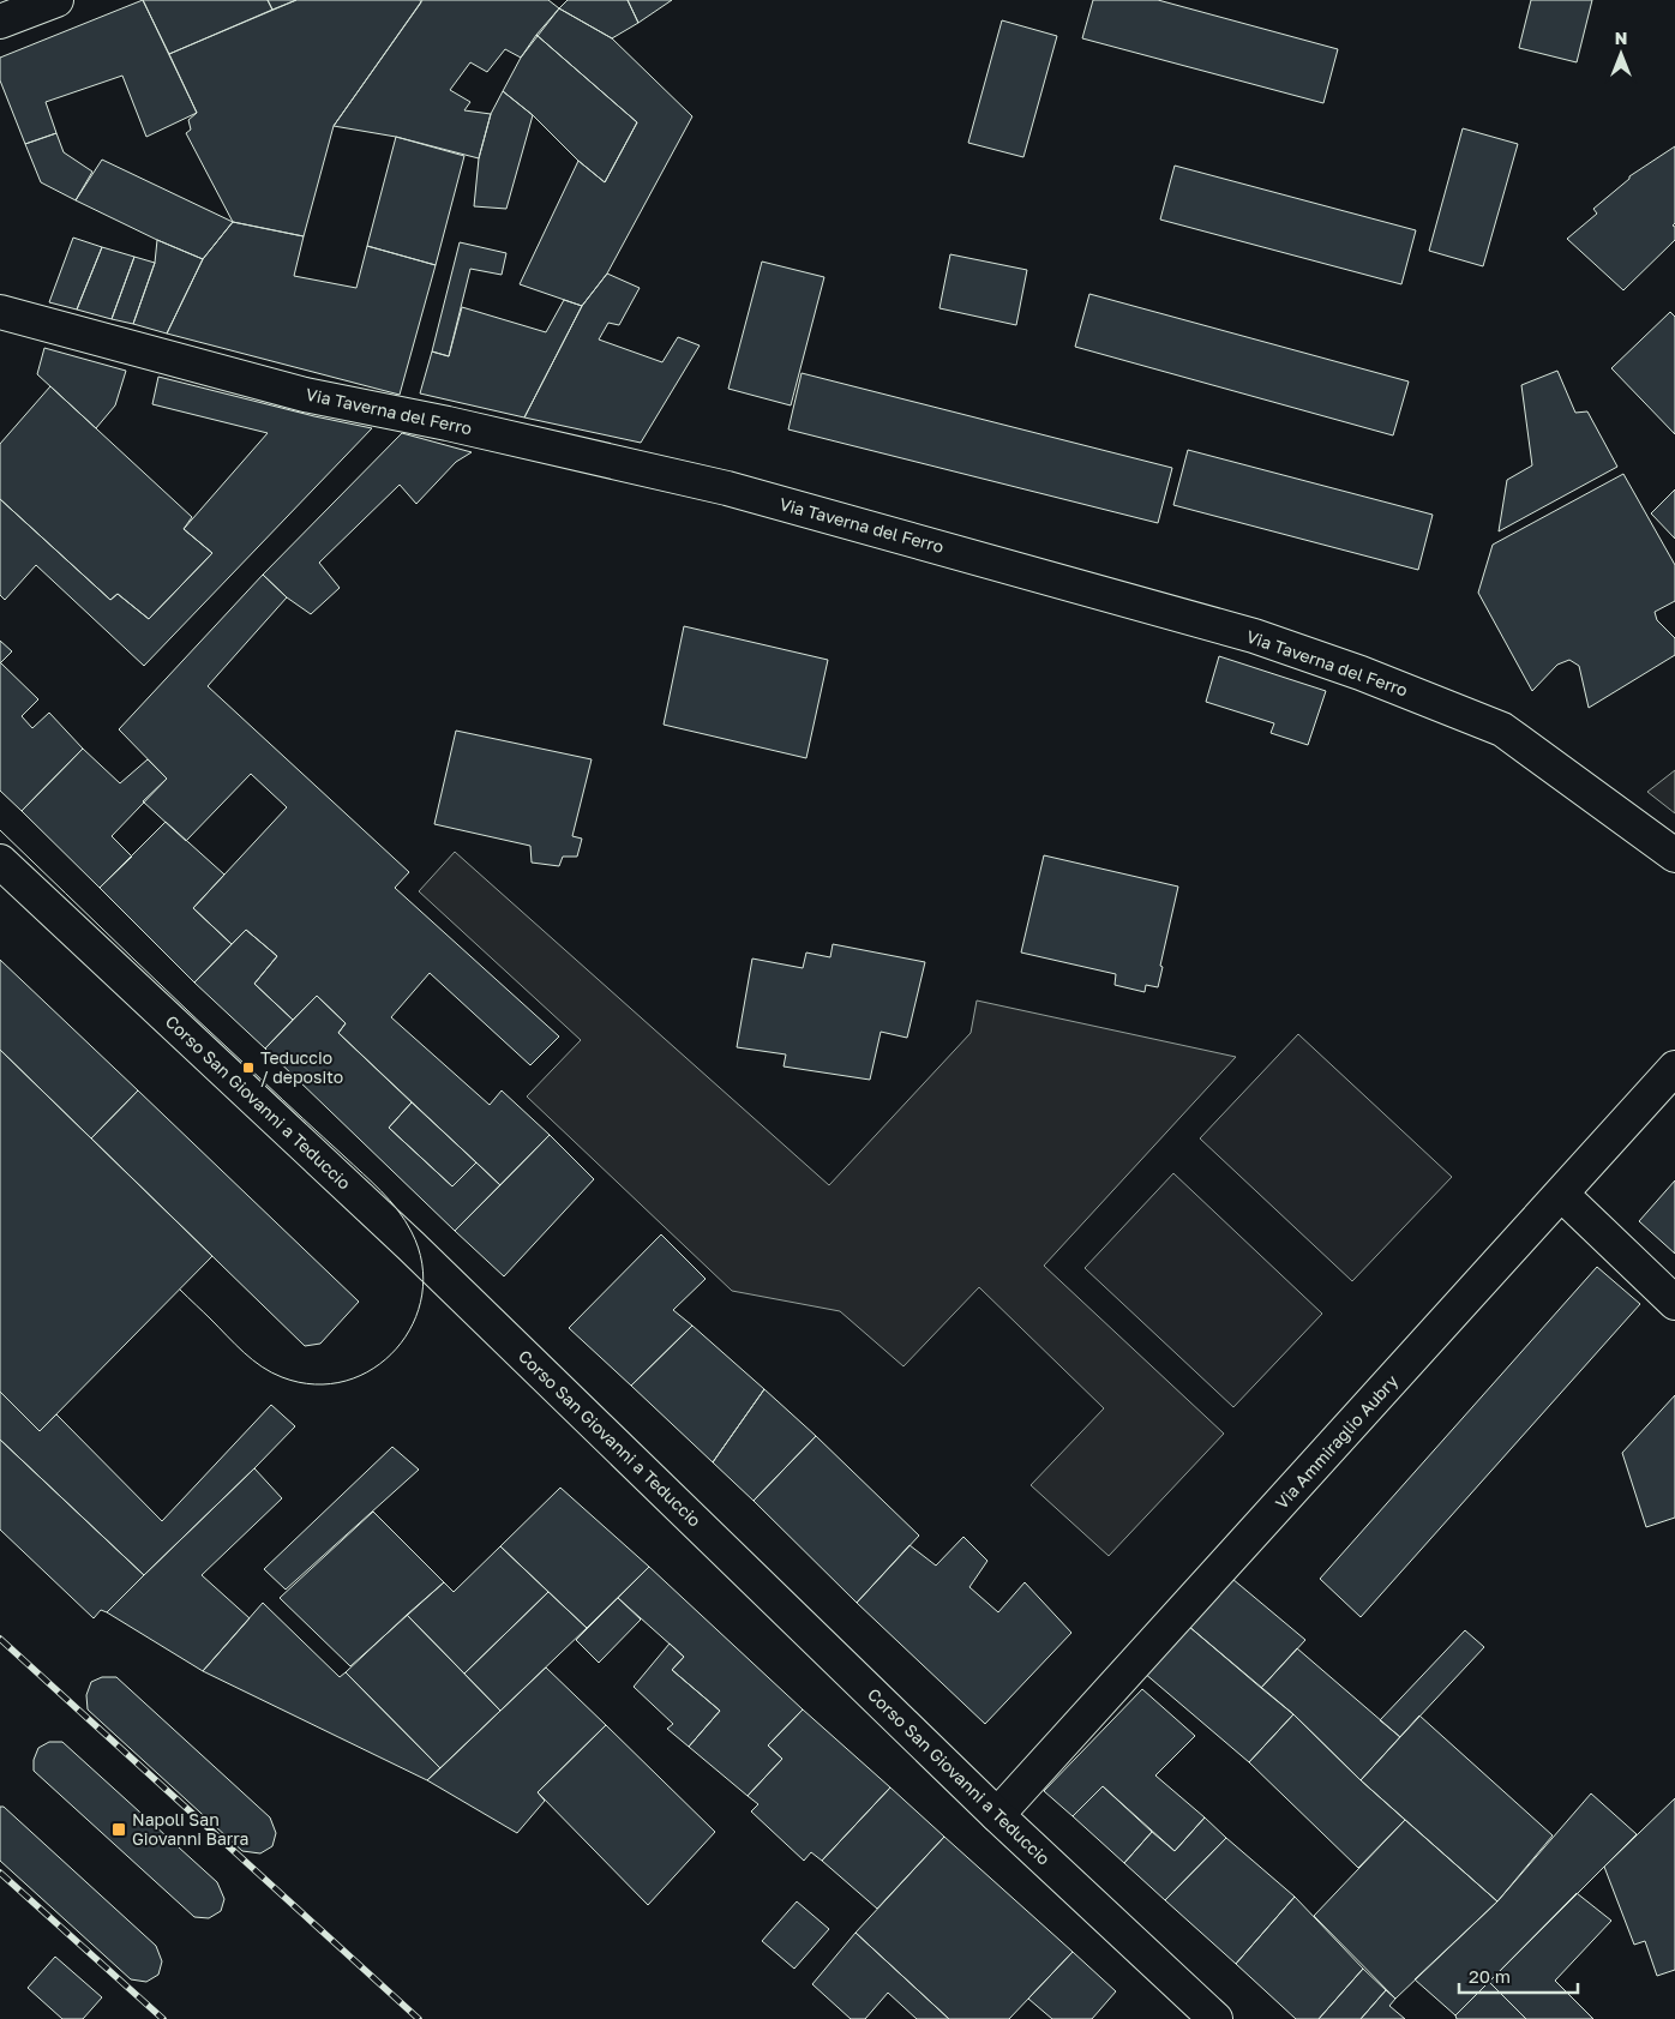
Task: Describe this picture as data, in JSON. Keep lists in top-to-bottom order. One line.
{"streets":{"street":["Via Taverna del Ferro","Corso San Giovanni a Teduccio","Via Ammiraglio Aubry"]},"crossings":[["Corso San Giovanni a Teduccio","Via Ammiraglio Aubry"]],"places":{"transit":["Teduccio / deposito","Napoli San Giovanni Barra"]},"scale_bar":"20 m","north":"top"}
